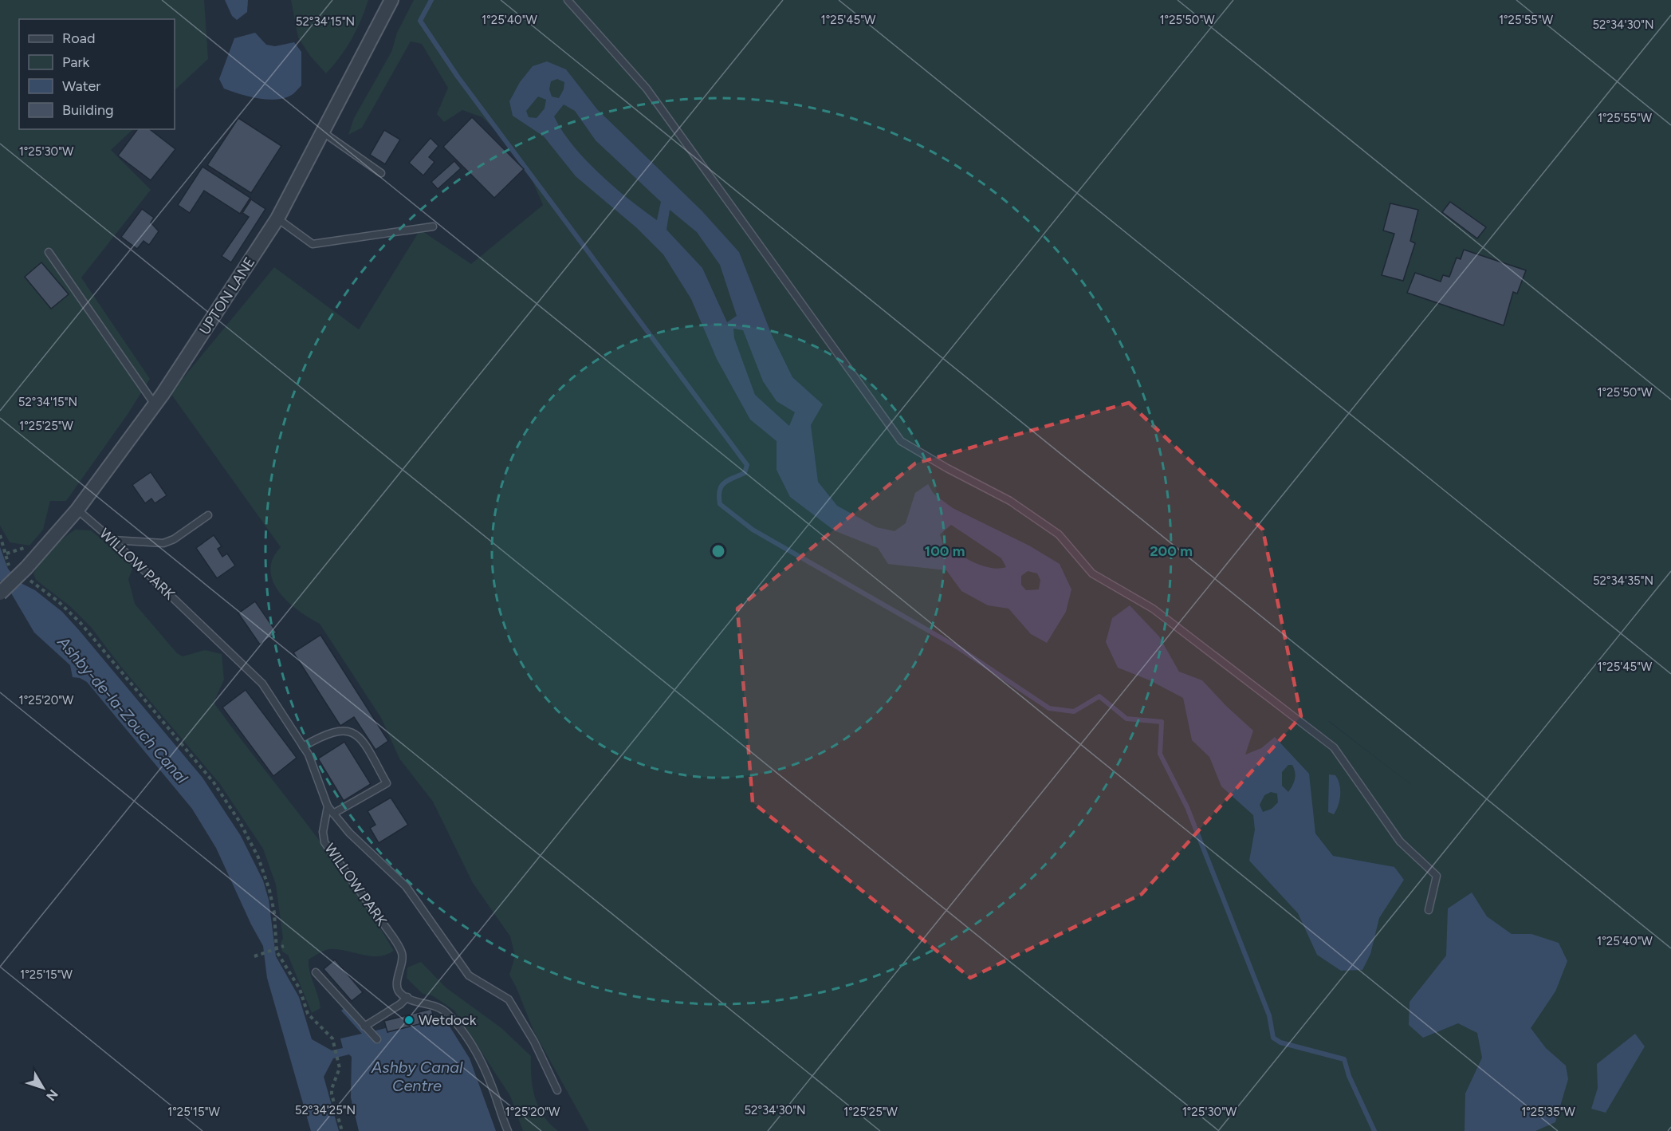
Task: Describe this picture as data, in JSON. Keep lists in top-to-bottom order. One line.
{"streets":{"street":["UPTON LANE"],"lane":["WILLOW PARK"]},"crossings":[["UPTON LANE","WILLOW PARK"]],"water":["Ashby-de-la-Zouch Canal","Ashby Canal Centre"],"places":["Wetdock"],"legend":["Road","Park","Water","Building"],"north":"bottom right","coordinates":["1°25'45\"W","1°25'50\"W","1°25'40\"W","1°25'55\"W","52°34'15\"N","52°34'30\"N","1°25'30\"W","1°25'25\"W","52°34'35\"N","1°25'20\"W","1°25'15\"W","52°34'25\"N","1°25'35\"W"],"rings":["100 m","200 m"]}
